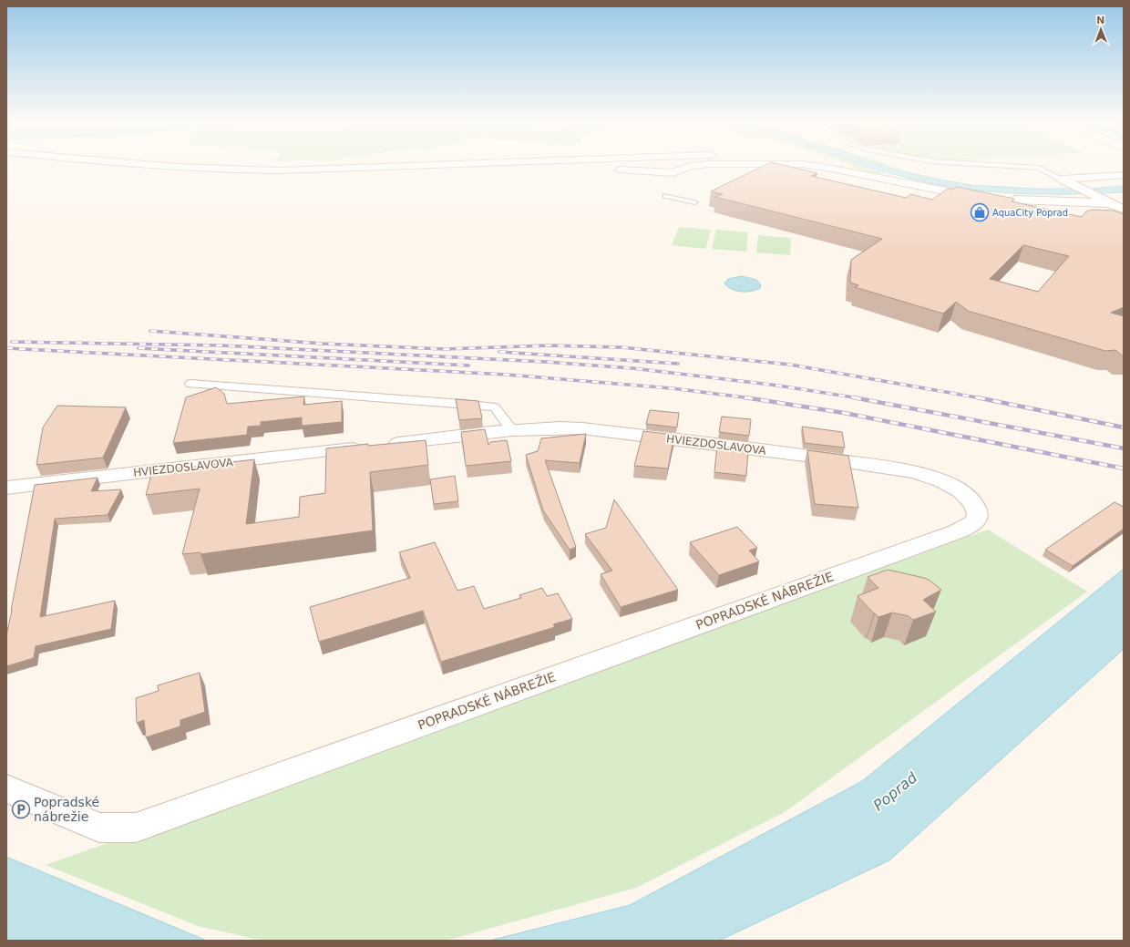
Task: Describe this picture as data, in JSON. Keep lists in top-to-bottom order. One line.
{"streets":{"street":["HVIEZDOSLAVOVA","POPRADSKÉ NÁBREŽIE"]},"crossings":[["HVIEZDOSLAVOVA","POPRADSKÉ NÁBREŽIE"]],"water":["Poprad"],"places":{"shop":["AquaCity Poprad"],"parking":["Popradské nábrežie"]},"north":"top"}
